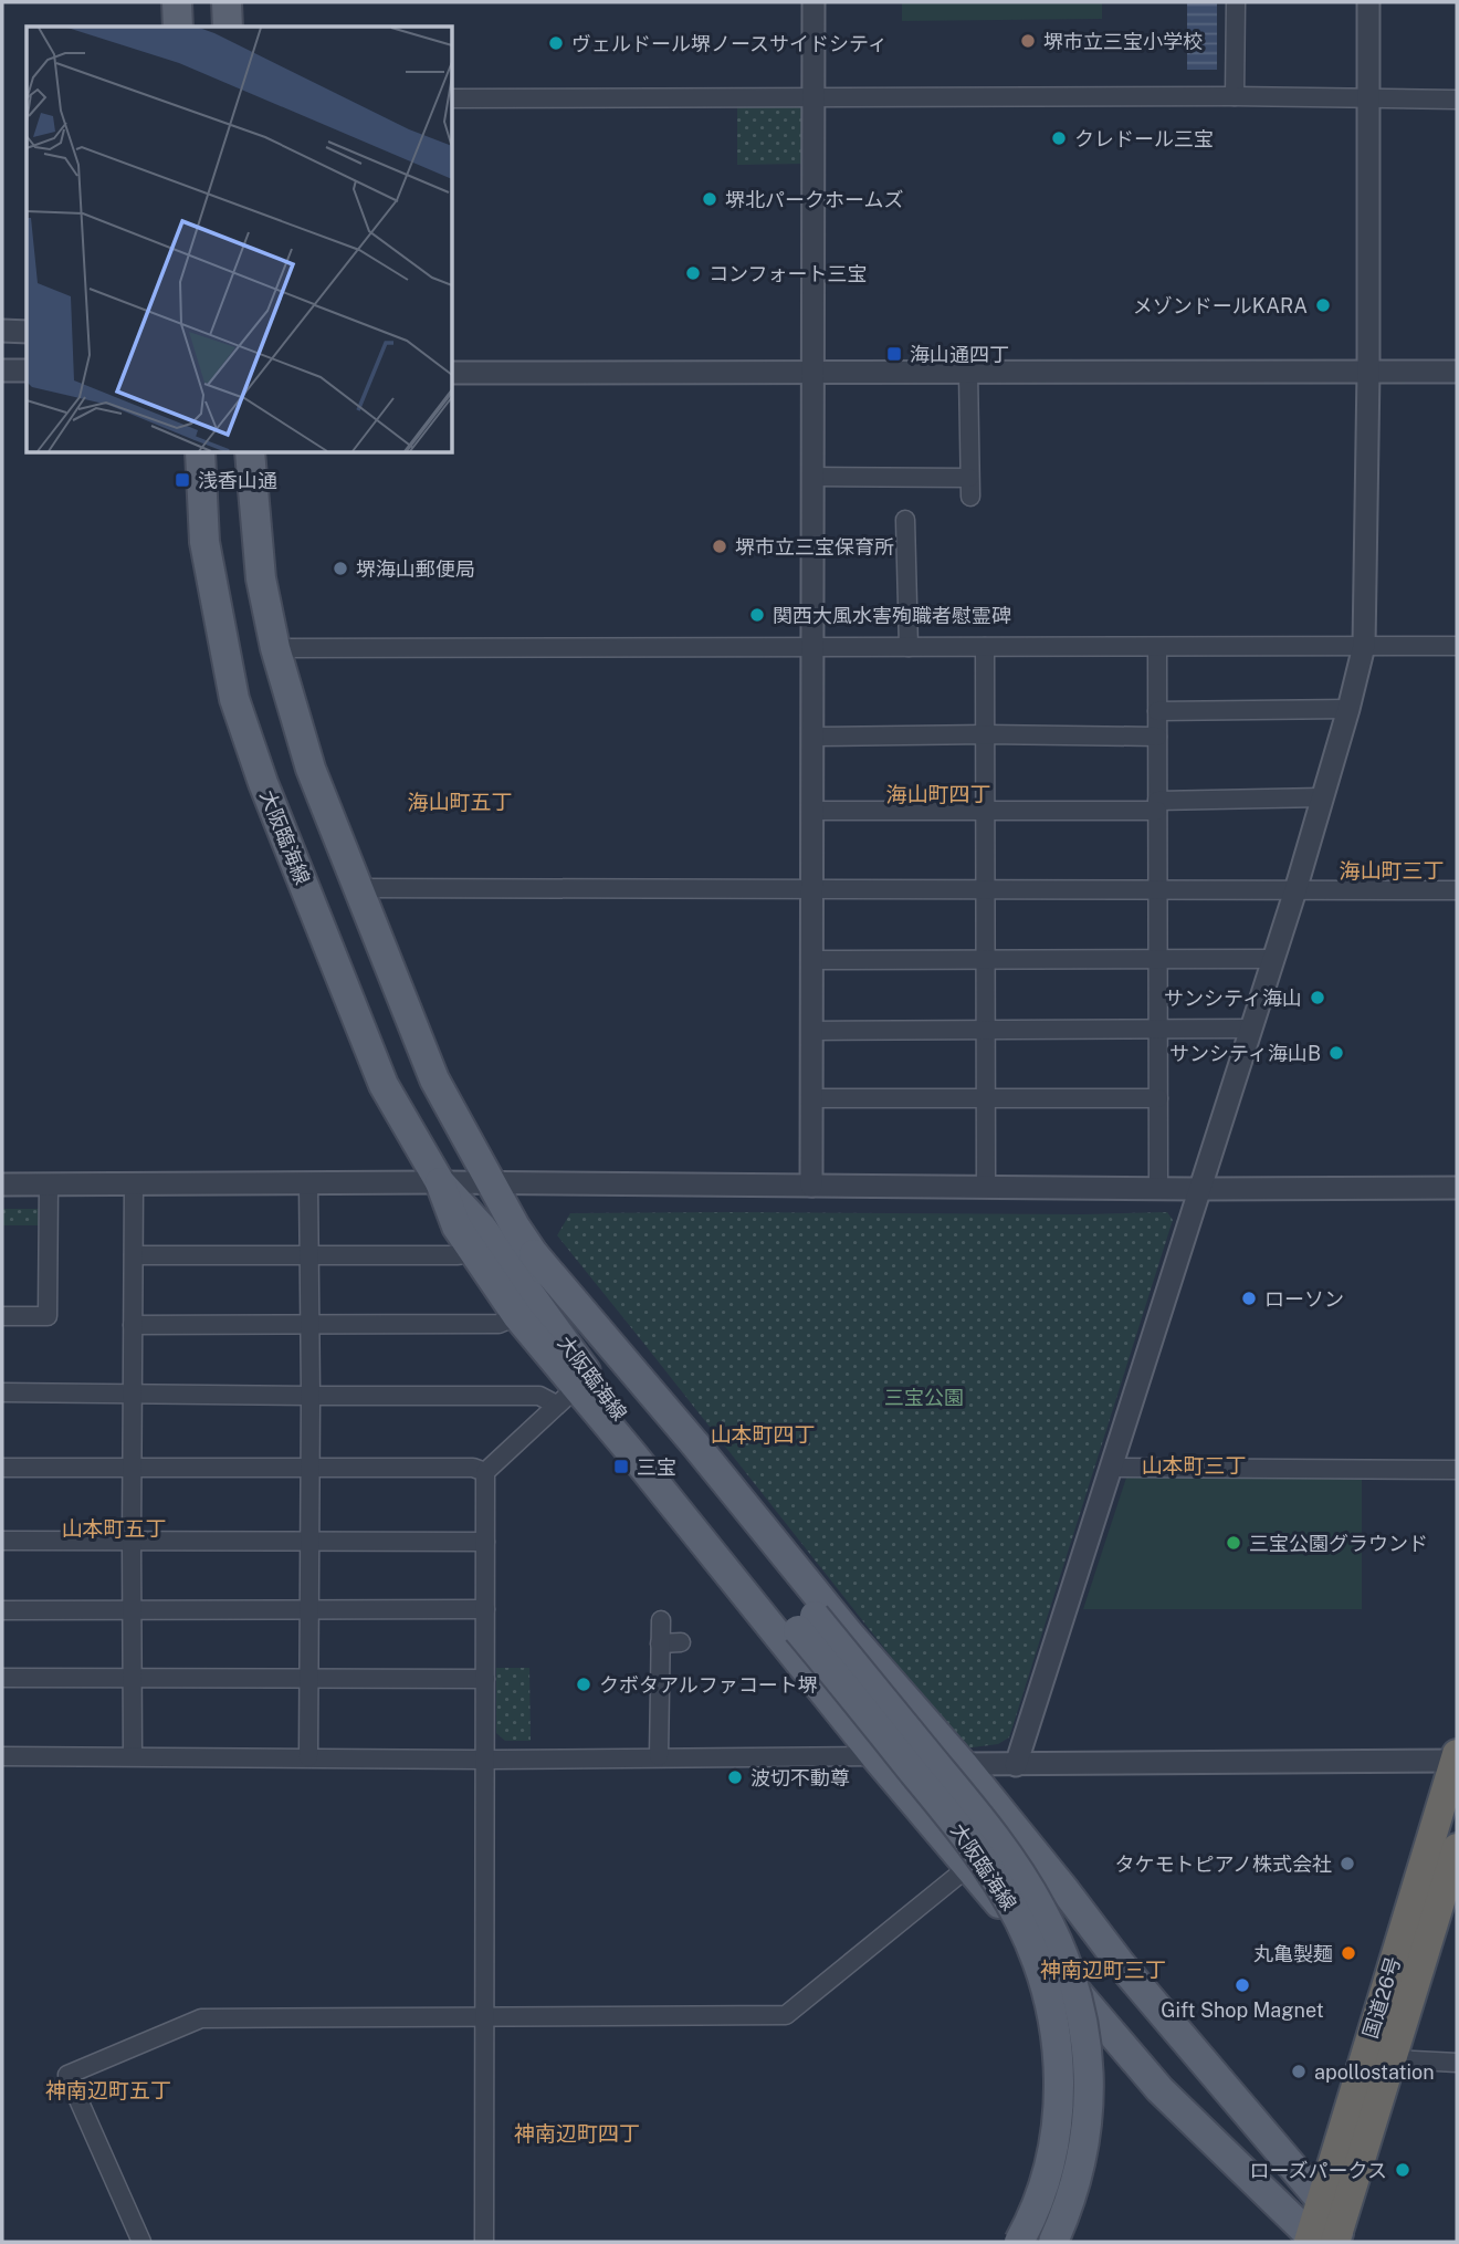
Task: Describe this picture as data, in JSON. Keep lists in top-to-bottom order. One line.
{"streets":{"highway":["国道26号"],"main road":["大阪臨海線"]},"districts":["海山町四丁","海山町五丁","海山町三丁","山本町四丁","山本町三丁","山本町五丁","神南辺町三丁","神南辺町五丁","神南辺町四丁"],"parks":["三宝公園"],"places":{"other":["堺市立三宝小学校","ヴェルドール堺ノースサイドシティ","クレドール三宝","堺北パークホームズ","コンフォート三宝","メゾンドールKARA","堺市立三宝保育所","堺海山郵便局","関西大風水害殉職者慰霊碑","サンシティ海山","サンシティ海山B","ローソン","三宝公園グラウンド","クボタアルファコート堺","波切不動尊","タケモトピアノ株式会社","丸亀製麺","Gift Shop Magnet","apollostation","ローズパークス"],"transit":["海山通四丁","浅香山通","三宝"]}}
